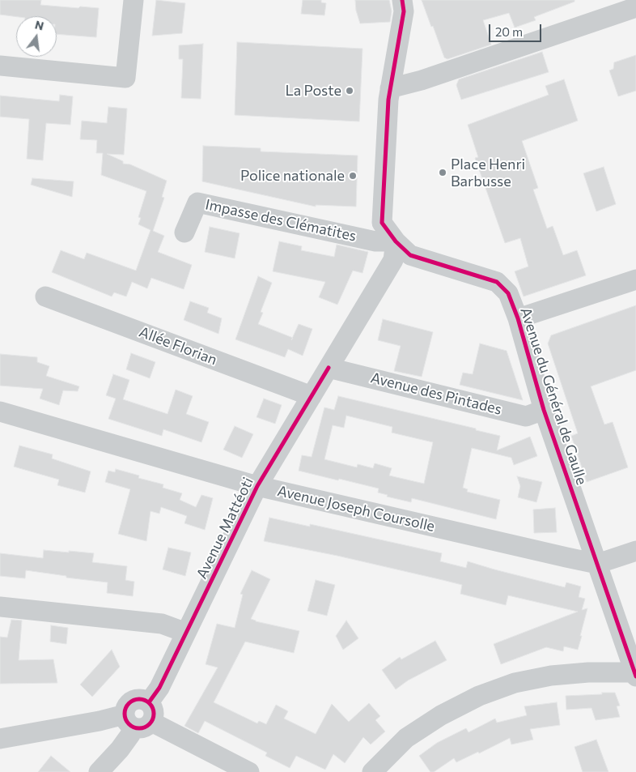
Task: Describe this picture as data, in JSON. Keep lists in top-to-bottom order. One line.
{"streets":{"street":["Impasse des Clématites","Allée Florian","Avenue des Pintades","Avenue du Général de Gaulle","Avenue Joseph Coursolle","Avenue Mattéoti"]},"crossings":[["Impasse des Clématites","Avenue du Général de Gaulle"],["Impasse des Clématites","Avenue Mattéoti"],["Allée Florian","Avenue Mattéoti"],["Avenue des Pintades","Avenue du Général de Gaulle"],["Avenue des Pintades","Avenue Mattéoti"],["Avenue du Général de Gaulle","Avenue Joseph Coursolle"],["Avenue du Général de Gaulle","Avenue Mattéoti"],["Avenue Joseph Coursolle","Avenue Mattéoti"]],"places":["La Poste","Place Henri Barbusse","Police nationale"],"scale_bar":"20 m","north":"top"}
